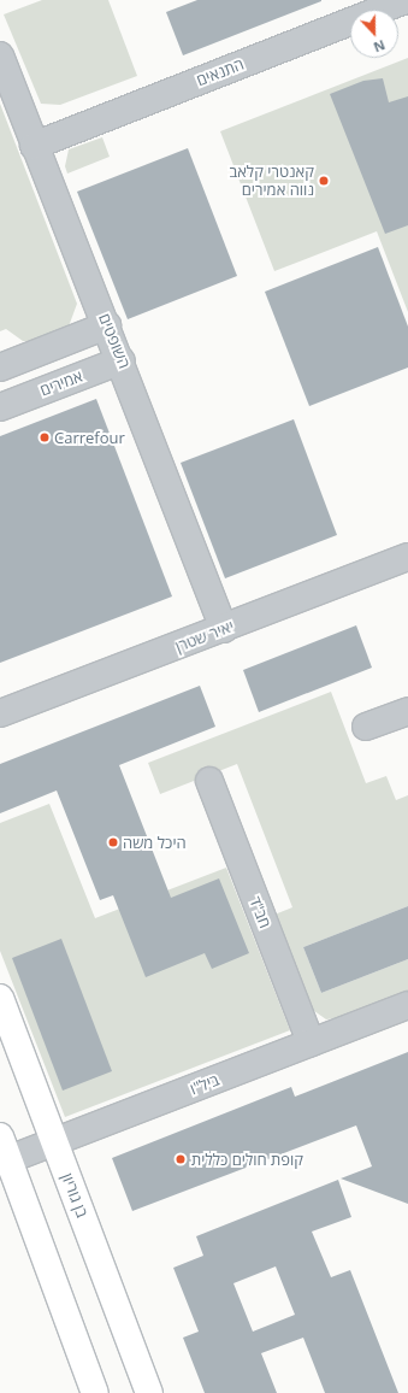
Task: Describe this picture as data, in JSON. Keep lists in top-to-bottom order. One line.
{"streets":{"main road":["בן גוריון"],"street":["התנאים","השופטים","אמירים","יאיר שטרן","חב\"ד","ביל\"ו"]},"crossings":[["התנאים","השופטים"],["השופטים","אמירים"],["השופטים","יאיר שטרן"],["חב\"ד","ביל\"ו"],["ביל\"ו","בן גוריון"]],"places":["קאנטרי קלאב נווה אמירים","Carrefour","היכל משה","קופת חולים כללית"],"north":"bottom"}
